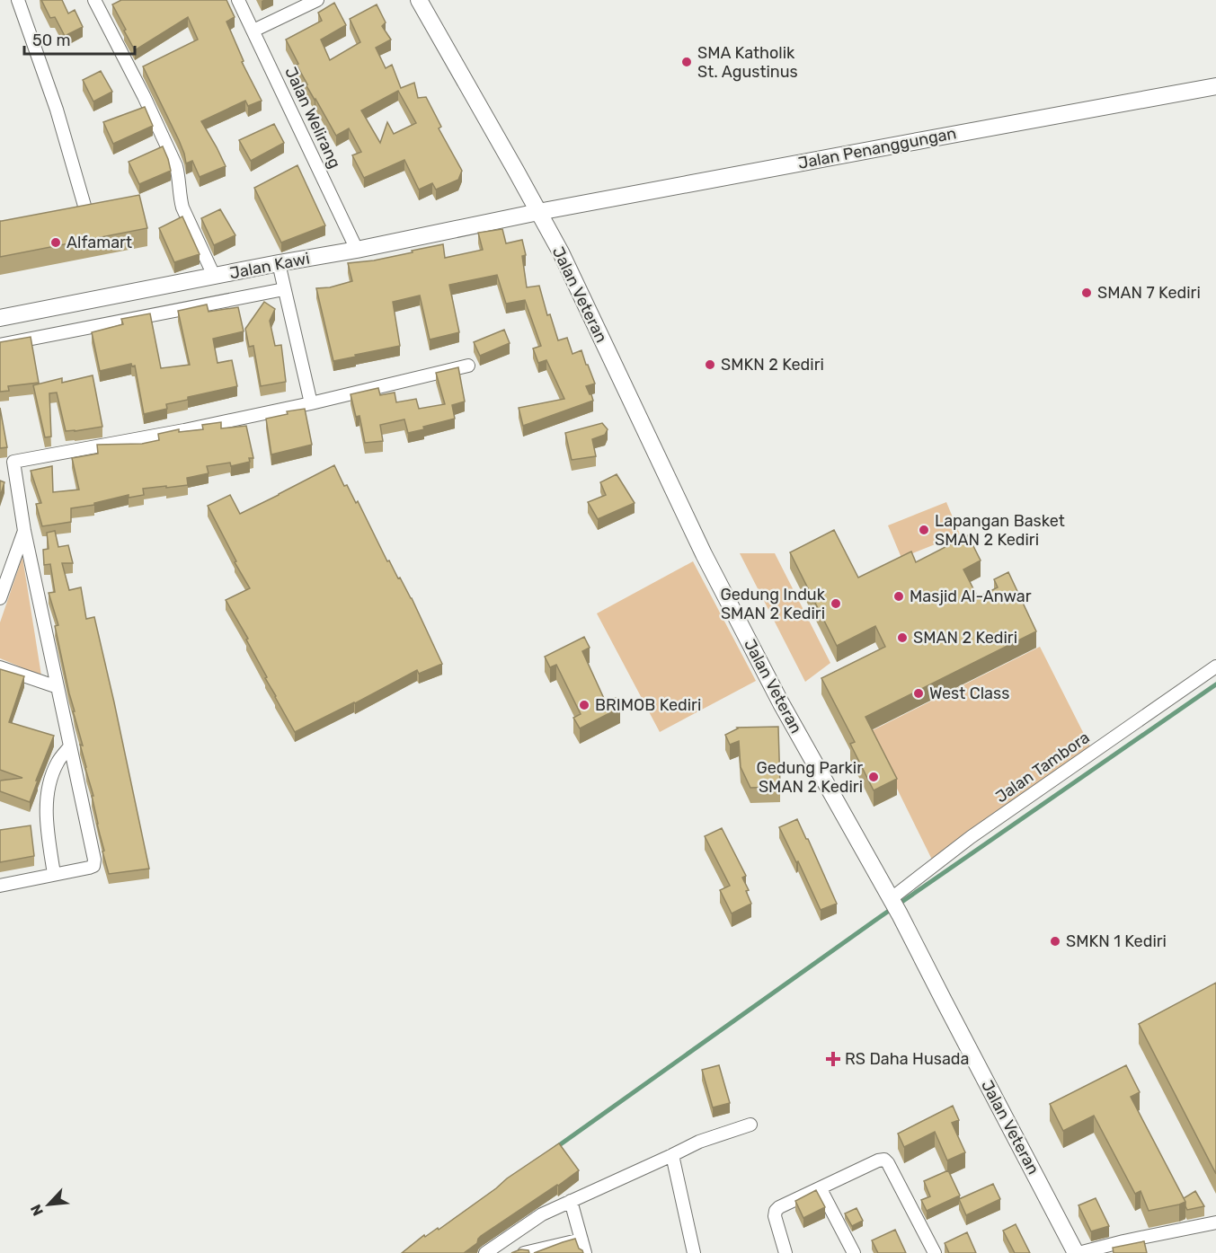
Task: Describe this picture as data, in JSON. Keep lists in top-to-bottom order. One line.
{"streets":{"main road":["Jalan Penanggungan","Jalan Kawi","Jalan Veteran"],"street":["Jalan Welirang","Jalan Tambora"]},"crossings":[["Jalan Welirang","Jalan Kawi"],["Jalan Penanggungan","Jalan Kawi"],["Jalan Penanggungan","Jalan Veteran"],["Jalan Kawi","Jalan Veteran"],["Jalan Veteran","Jalan Tambora"]],"places":{"other":["SMA Katholik St. Agustinus","Alfamart","SMAN 7 Kediri","SMKN 2 Kediri","Lapangan Basket SMAN 2 Kediri","Masjid Al-Anwar","Gedung Induk SMAN 2 Kediri","SMAN 2 Kediri","West Class","BRIMOB Kediri","Gedung Parkir SMAN 2 Kediri","SMKN 1 Kediri"],"health":["RS Daha Husada"]},"scale_bar":"50 m","north":"bottom left"}
